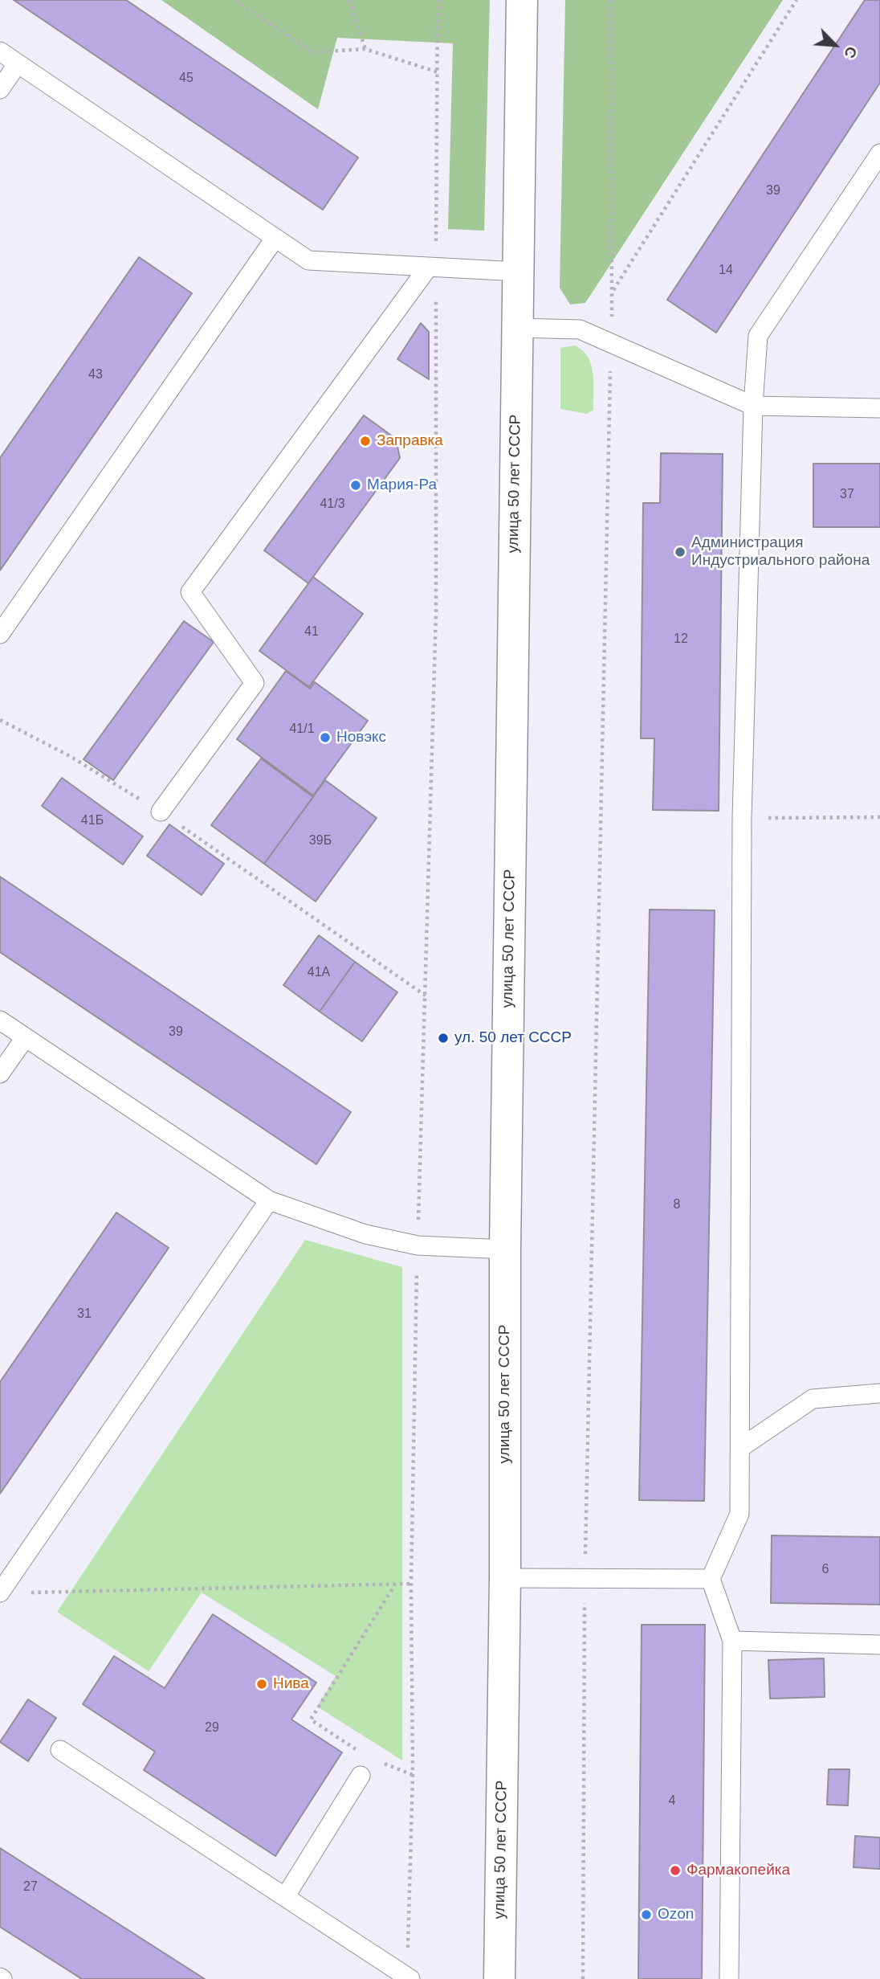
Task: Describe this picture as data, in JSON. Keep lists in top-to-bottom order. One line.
{"streets":{"street":["улица 50 лет СССР"]},"places":["Заправка","Мария-Ра","Администрация Индустриального района","Новэкс","ул. 50 лет СССР","Нива","Фармакопейка","Ozon"],"house_numbers":["45","39","14","43","37","41/3","41","12","41/1","41Б","39Б","41А","39","8","31","6","29","4","27"],"north":"bottom right"}
